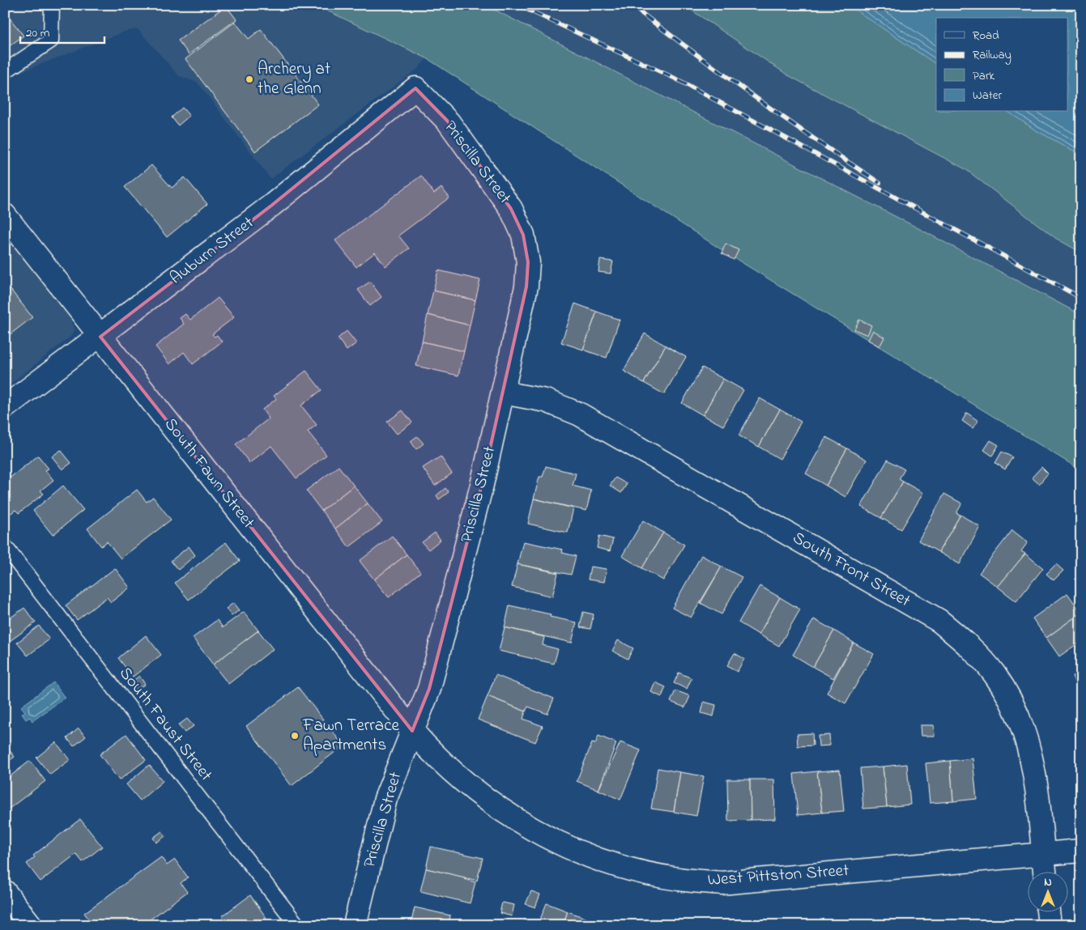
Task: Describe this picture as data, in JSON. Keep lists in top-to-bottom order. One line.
{"streets":{"street":["Priscilla Street","Auburn Street","South Fawn Street","South Front Street","West Pittston Street"],"lane":["South Faust Street"]},"crossings":[["Priscilla Street","Auburn Street"],["Priscilla Street","South Fawn Street"],["Priscilla Street","South Front Street"],["Priscilla Street","West Pittston Street"],["Auburn Street","South Fawn Street"],["South Fawn Street","West Pittston Street"],["South Front Street","West Pittston Street"]],"places":["Archery at the Glenn","Fawn Terrace Apartments"],"legend":["Road","Railway","Park","Water"],"scale_bar":"20 m","north":"top"}
